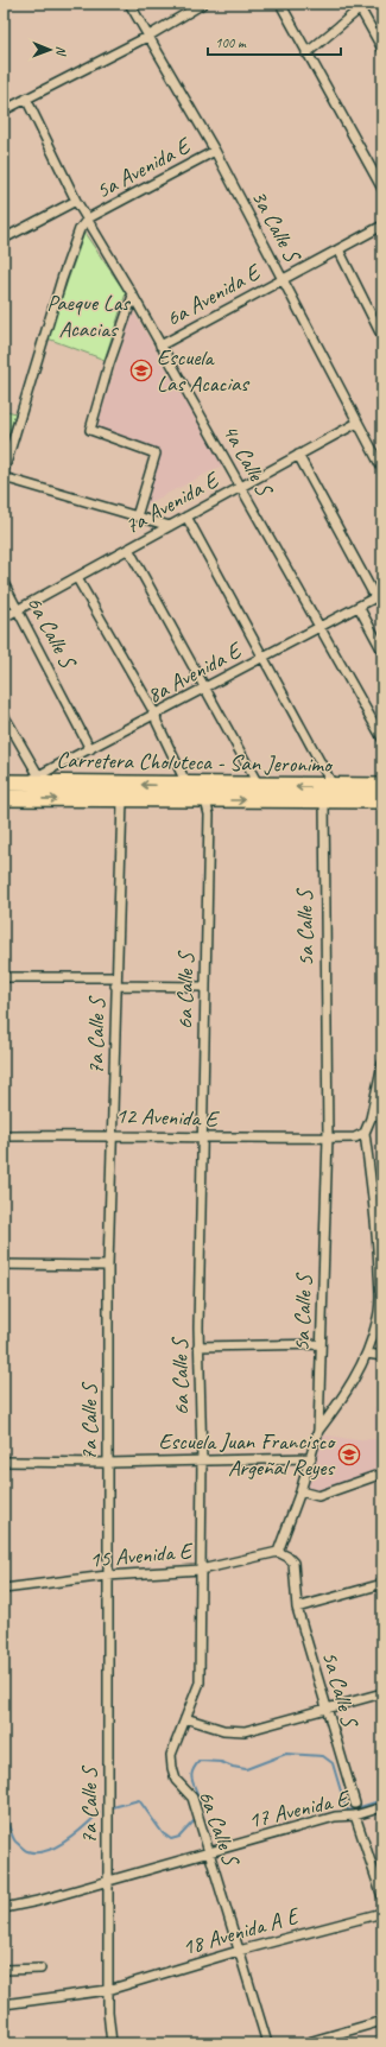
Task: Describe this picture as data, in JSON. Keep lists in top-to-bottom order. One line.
{"streets":{"highway":["Carretera Choluteca - San Jeronimo"],"street":["5a Avenida E","3a Calle S","6a Avenida E","4a Calle S","7a Avenida E","6a Calle S","8a Avenida E","5a Calle S","7a Calle S","12 Avenida E","15 Avenida E","17 Avenida E","18 Avenida A E"]},"crossings":[["5a Avenida E","3a Calle S"],["5a Avenida E","4a Calle S"],["3a Calle S","6a Avenida E"],["3a Calle S","7a Avenida E"],["6a Avenida E","4a Calle S"],["4a Calle S","7a Avenida E"],["4a Calle S","8a Avenida E"],["7a Avenida E","6a Calle S"],["6a Calle S","8a Avenida E"],["6a Calle S","Carretera Choluteca - San Jeronimo"],["6a Calle S","12 Avenida E"],["6a Calle S","15 Avenida E"],["6a Calle S","17 Avenida E"],["6a Calle S","18 Avenida A E"],["8a Avenida E","Carretera Choluteca - San Jeronimo"],["Carretera Choluteca - San Jeronimo","5a Calle S"],["Carretera Choluteca - San Jeronimo","7a Calle S"],["5a Calle S","12 Avenida E"],["5a Calle S","15 Avenida E"],["7a Calle S","12 Avenida E"],["7a Calle S","15 Avenida E"],["7a Calle S","17 Avenida E"],["7a Calle S","18 Avenida A E"]],"parks":["Paeque Las Acacias"],"places":{"school or university":["Escuela Las Acacias","Escuela Juan Francisco Argeñal Reyes"]},"scale_bar":"100 m","north":"right"}
